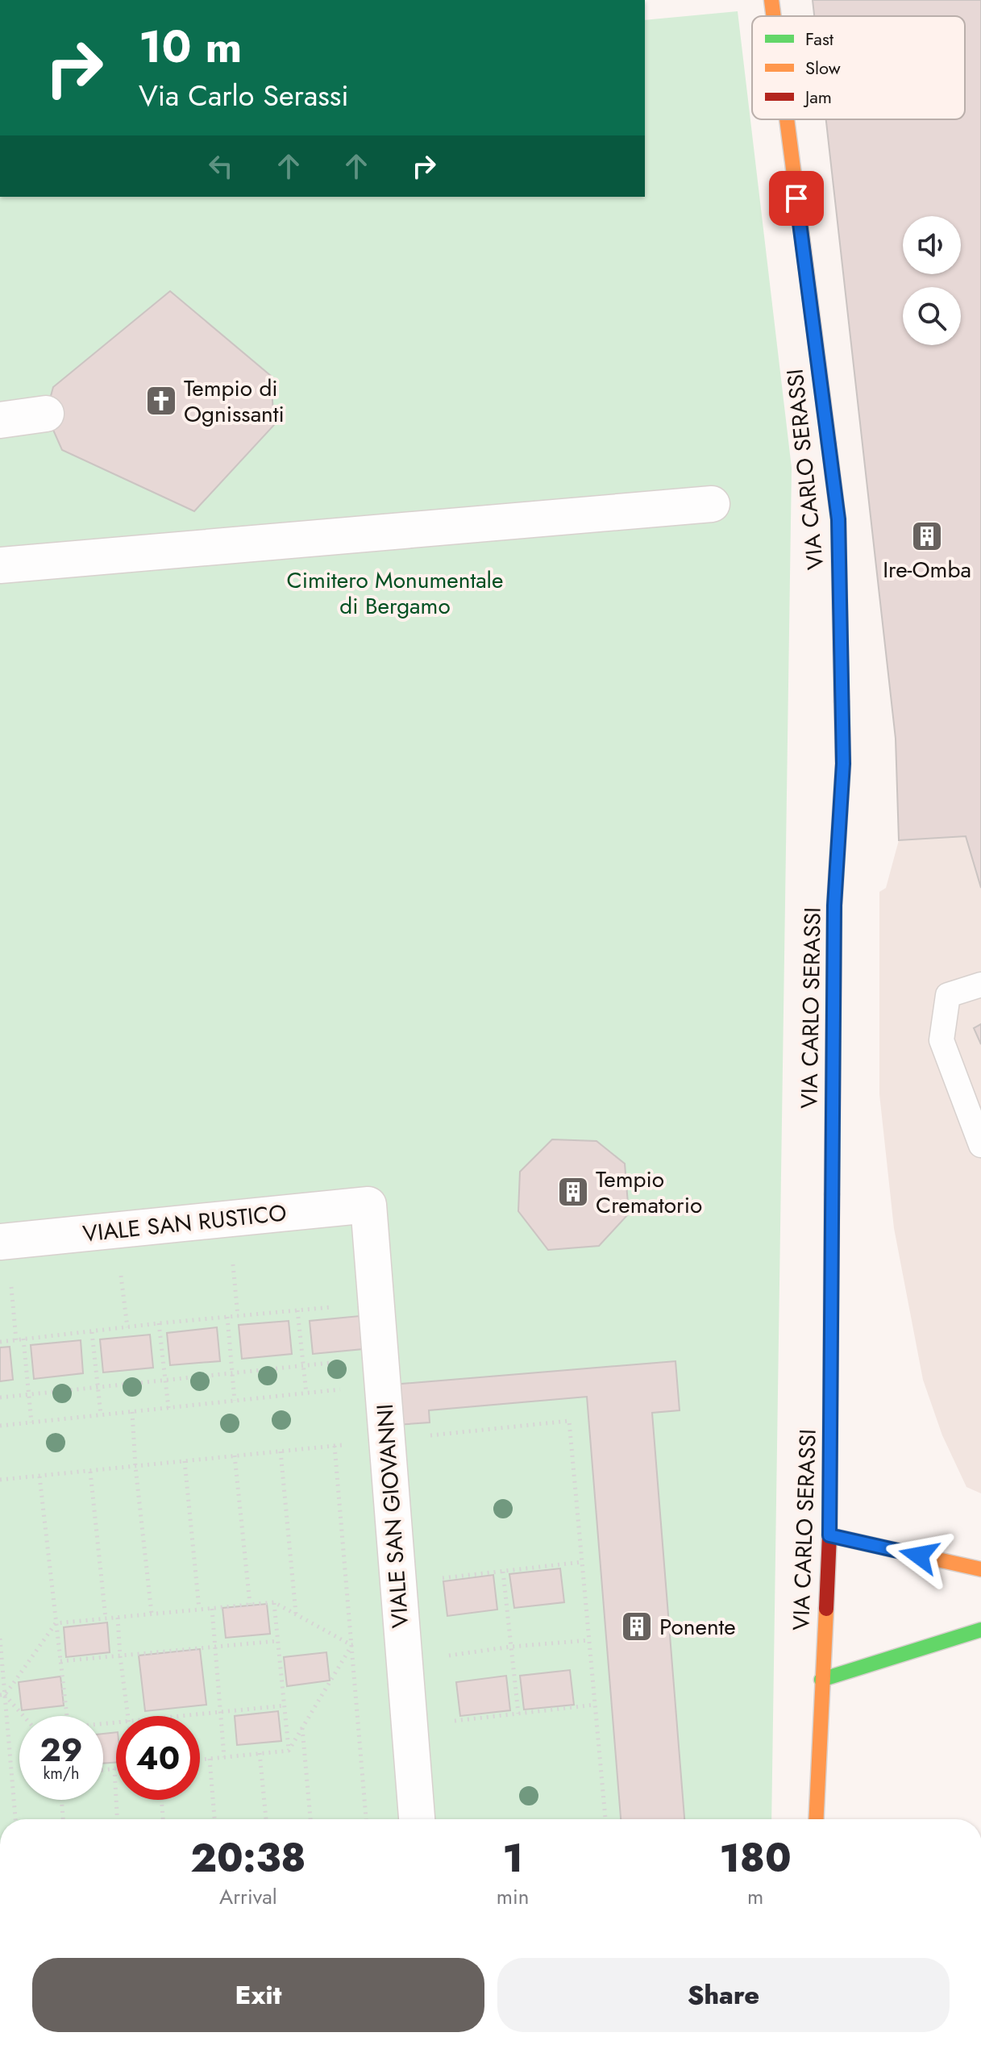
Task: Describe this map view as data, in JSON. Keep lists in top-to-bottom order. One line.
{"streets":{"street":["VIA CARLO SERASSI","VIALE SAN RUSTICO","VIALE SAN GIOVANNI"]},"crossings":[["VIALE SAN RUSTICO","VIALE SAN GIOVANNI"]],"parks":["Cimitero Monumentale di Bergamo"],"places":{"church":["Tempio di Ognissanti"],"building":["Ire-Omba","Tempio Crematorio","Ponente"]},"legend":["Fast","Slow","Jam"],"page":{"turn":["10 m","Via Carlo Serassi"],"speed":"29 km/h","limit":"40","eta":["20:38","Arrival","1","min","180","m"],"buttons":["Exit","Share"]}}
